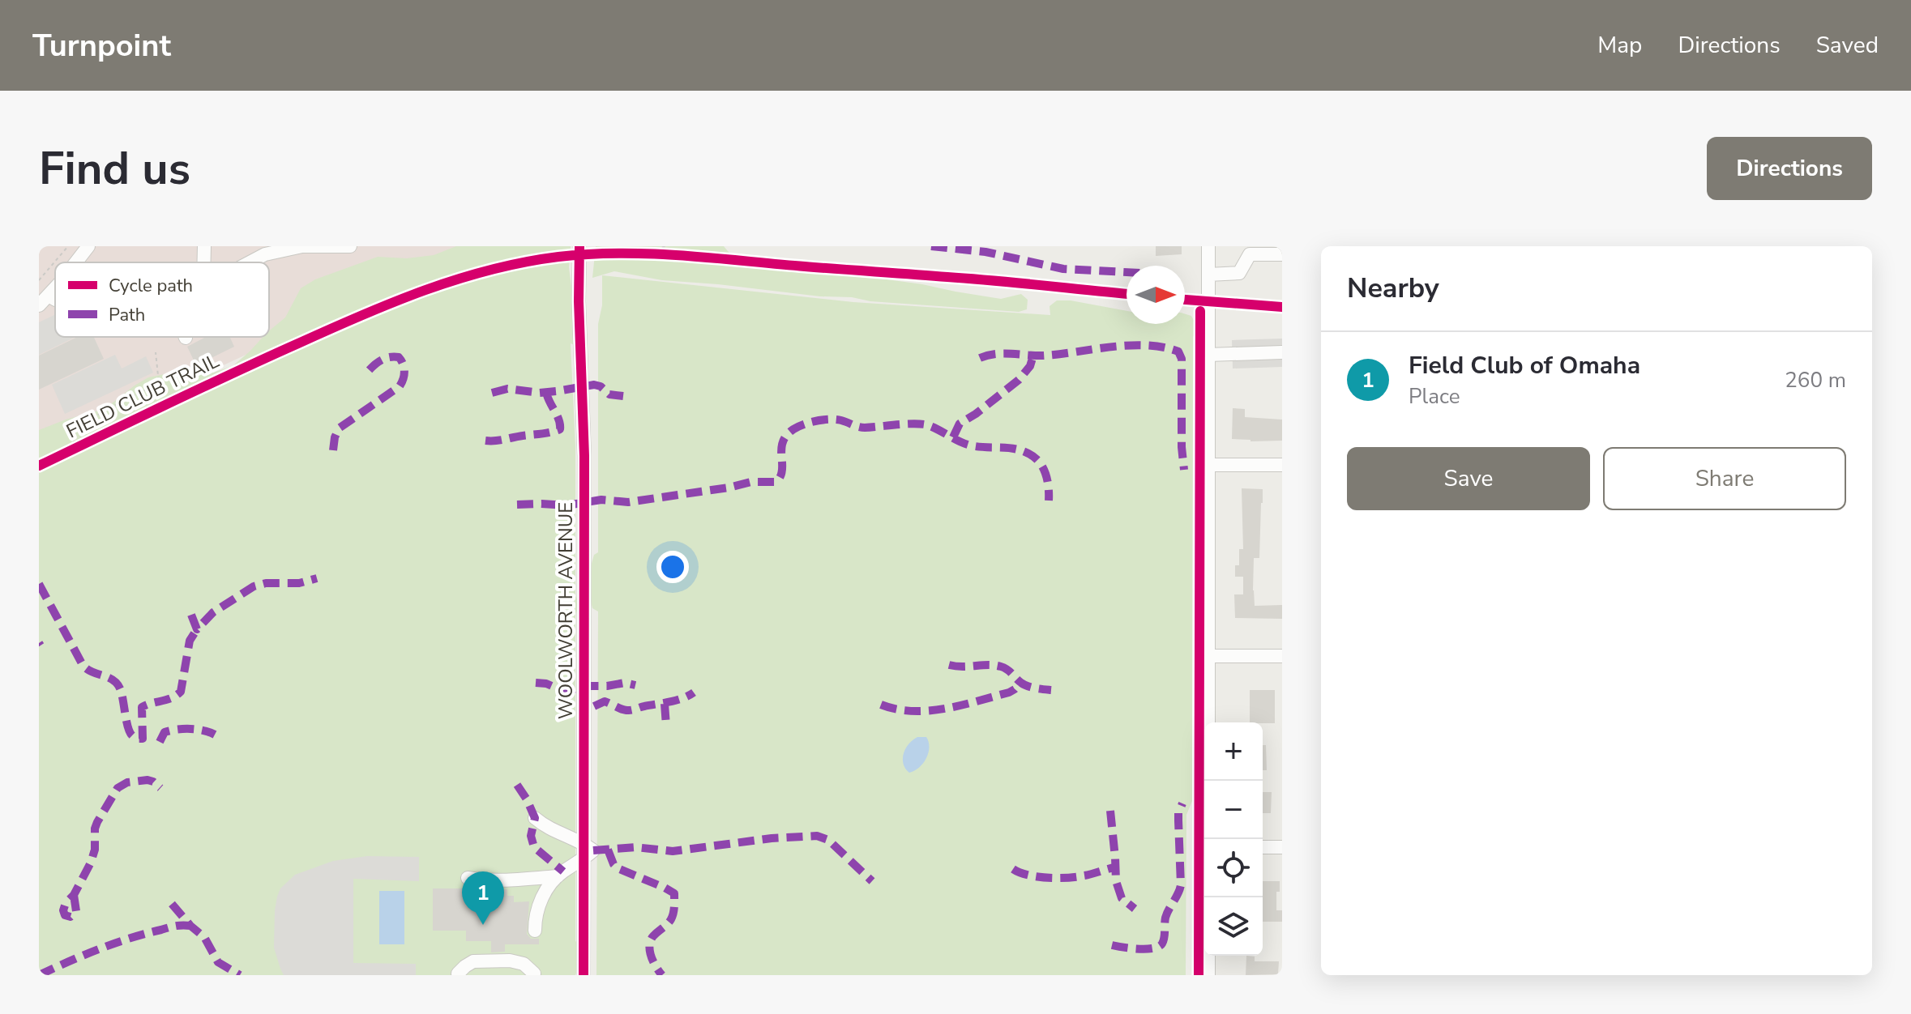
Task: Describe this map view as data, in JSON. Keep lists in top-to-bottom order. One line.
{"streets":{"street":["WOOLWORTH AVENUE"],"cycle path":["FIELD CLUB TRAIL"]},"legend":["Cycle path","Path"],"north":"right","page":{"header":"Turnpoint","nav":["Map","Directions","Saved"],"buttons":["Directions",["Save","Share"]],"title":"Find us","heading":"Nearby","list":[{"mark":"1","name":"Field Club of Omaha","note":"Place","value":"260 m"}],"map_buttons":["+","−"],"pins":"1"}}
